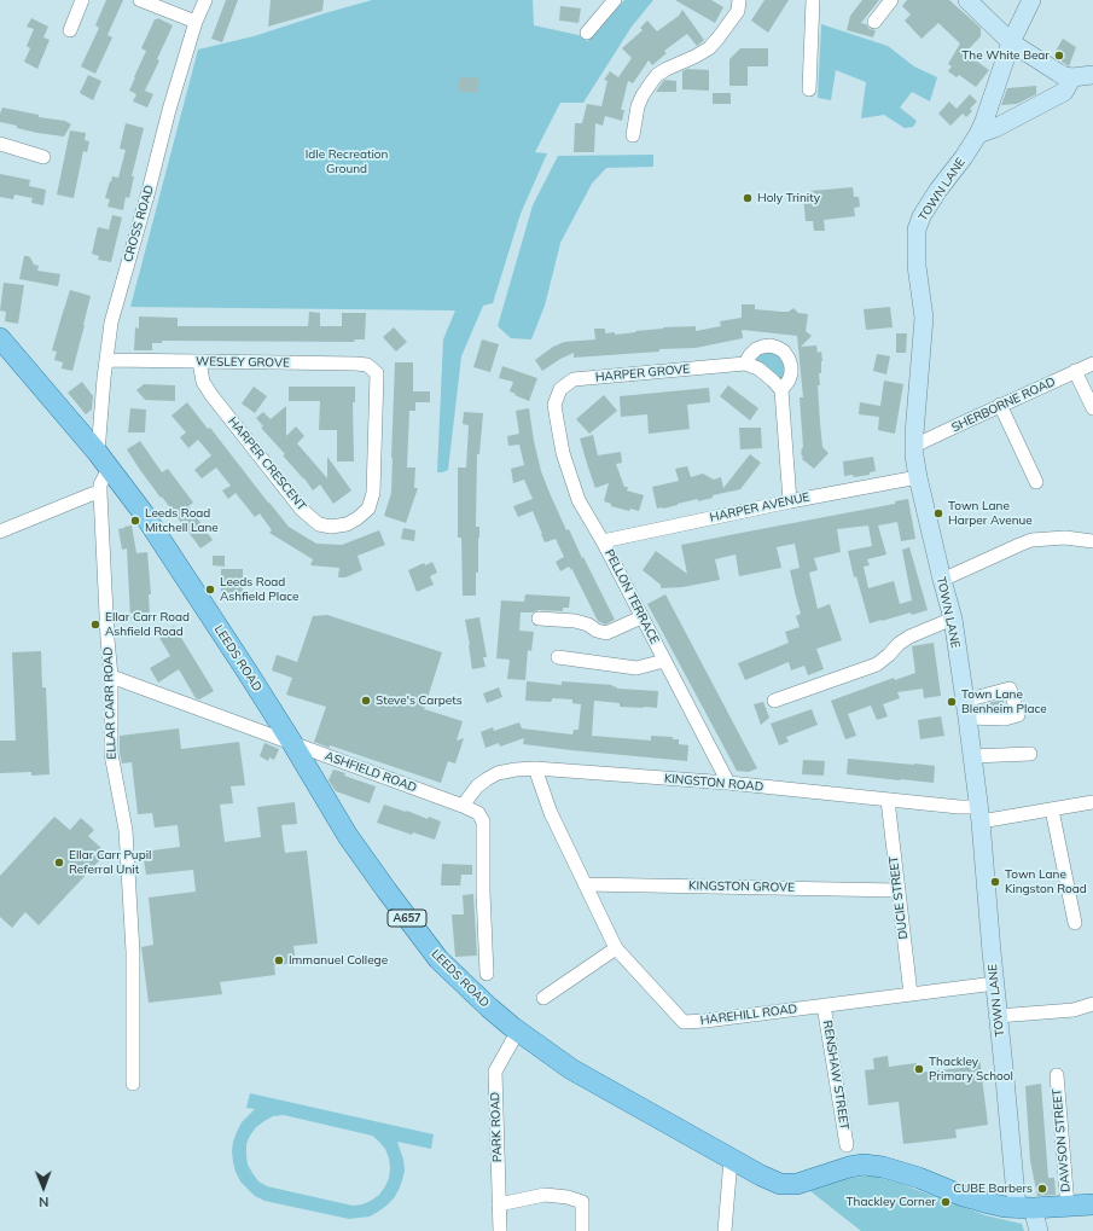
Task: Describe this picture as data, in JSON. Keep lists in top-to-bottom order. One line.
{"streets":{"main road":["LEEDS ROAD","A657"],"street":["TOWN LANE","CROSS ROAD","WESLEY GROVE","HARPER GROVE","SHERBORNE ROAD","HARPER CRESCENT","HARPER AVENUE","PELLON TERRACE","ELLAR CARR ROAD","ASHFIELD ROAD","KINGSTON ROAD","KINGSTON GROVE","DUCIE STREET","HAREHILL ROAD","RENSHAW STREET","PARK ROAD","DAWSON STREET"]},"crossings":[["TOWN LANE","SHERBORNE ROAD"],["TOWN LANE","HARPER AVENUE"],["TOWN LANE","LEEDS ROAD"],["TOWN LANE","KINGSTON ROAD"],["TOWN LANE","HAREHILL ROAD"],["CROSS ROAD","WESLEY GROVE"],["CROSS ROAD","LEEDS ROAD"],["CROSS ROAD","ELLAR CARR ROAD"],["WESLEY GROVE","HARPER CRESCENT"],["HARPER GROVE","PELLON TERRACE"],["HARPER AVENUE","PELLON TERRACE"],["PELLON TERRACE","KINGSTON ROAD"],["LEEDS ROAD","ELLAR CARR ROAD"],["LEEDS ROAD","ASHFIELD ROAD"],["LEEDS ROAD","PARK ROAD"],["LEEDS ROAD","DAWSON STREET"],["ELLAR CARR ROAD","ASHFIELD ROAD"],["ASHFIELD ROAD","KINGSTON ROAD"],["KINGSTON ROAD","DUCIE STREET"],["KINGSTON ROAD","HAREHILL ROAD"],["KINGSTON GROVE","DUCIE STREET"],["KINGSTON GROVE","HAREHILL ROAD"],["DUCIE STREET","HAREHILL ROAD"],["HAREHILL ROAD","RENSHAW STREET"]],"parks":["Idle Recreation Ground"],"places":["The White Bear","Holy Trinity","Town Lane Harper Avenue","Leeds Road Mitchell Lane","Leeds Road Ashfield Place","Ellar Carr Road Ashfield Road","Steve's Carpets","Town Lane Blenheim Place","Ellar Carr Pupil Referral Unit","Town Lane Kingston Road","Immanuel College","Thackley Primary School","CUBE Barbers","Thackley Corner"],"north":"bottom"}
